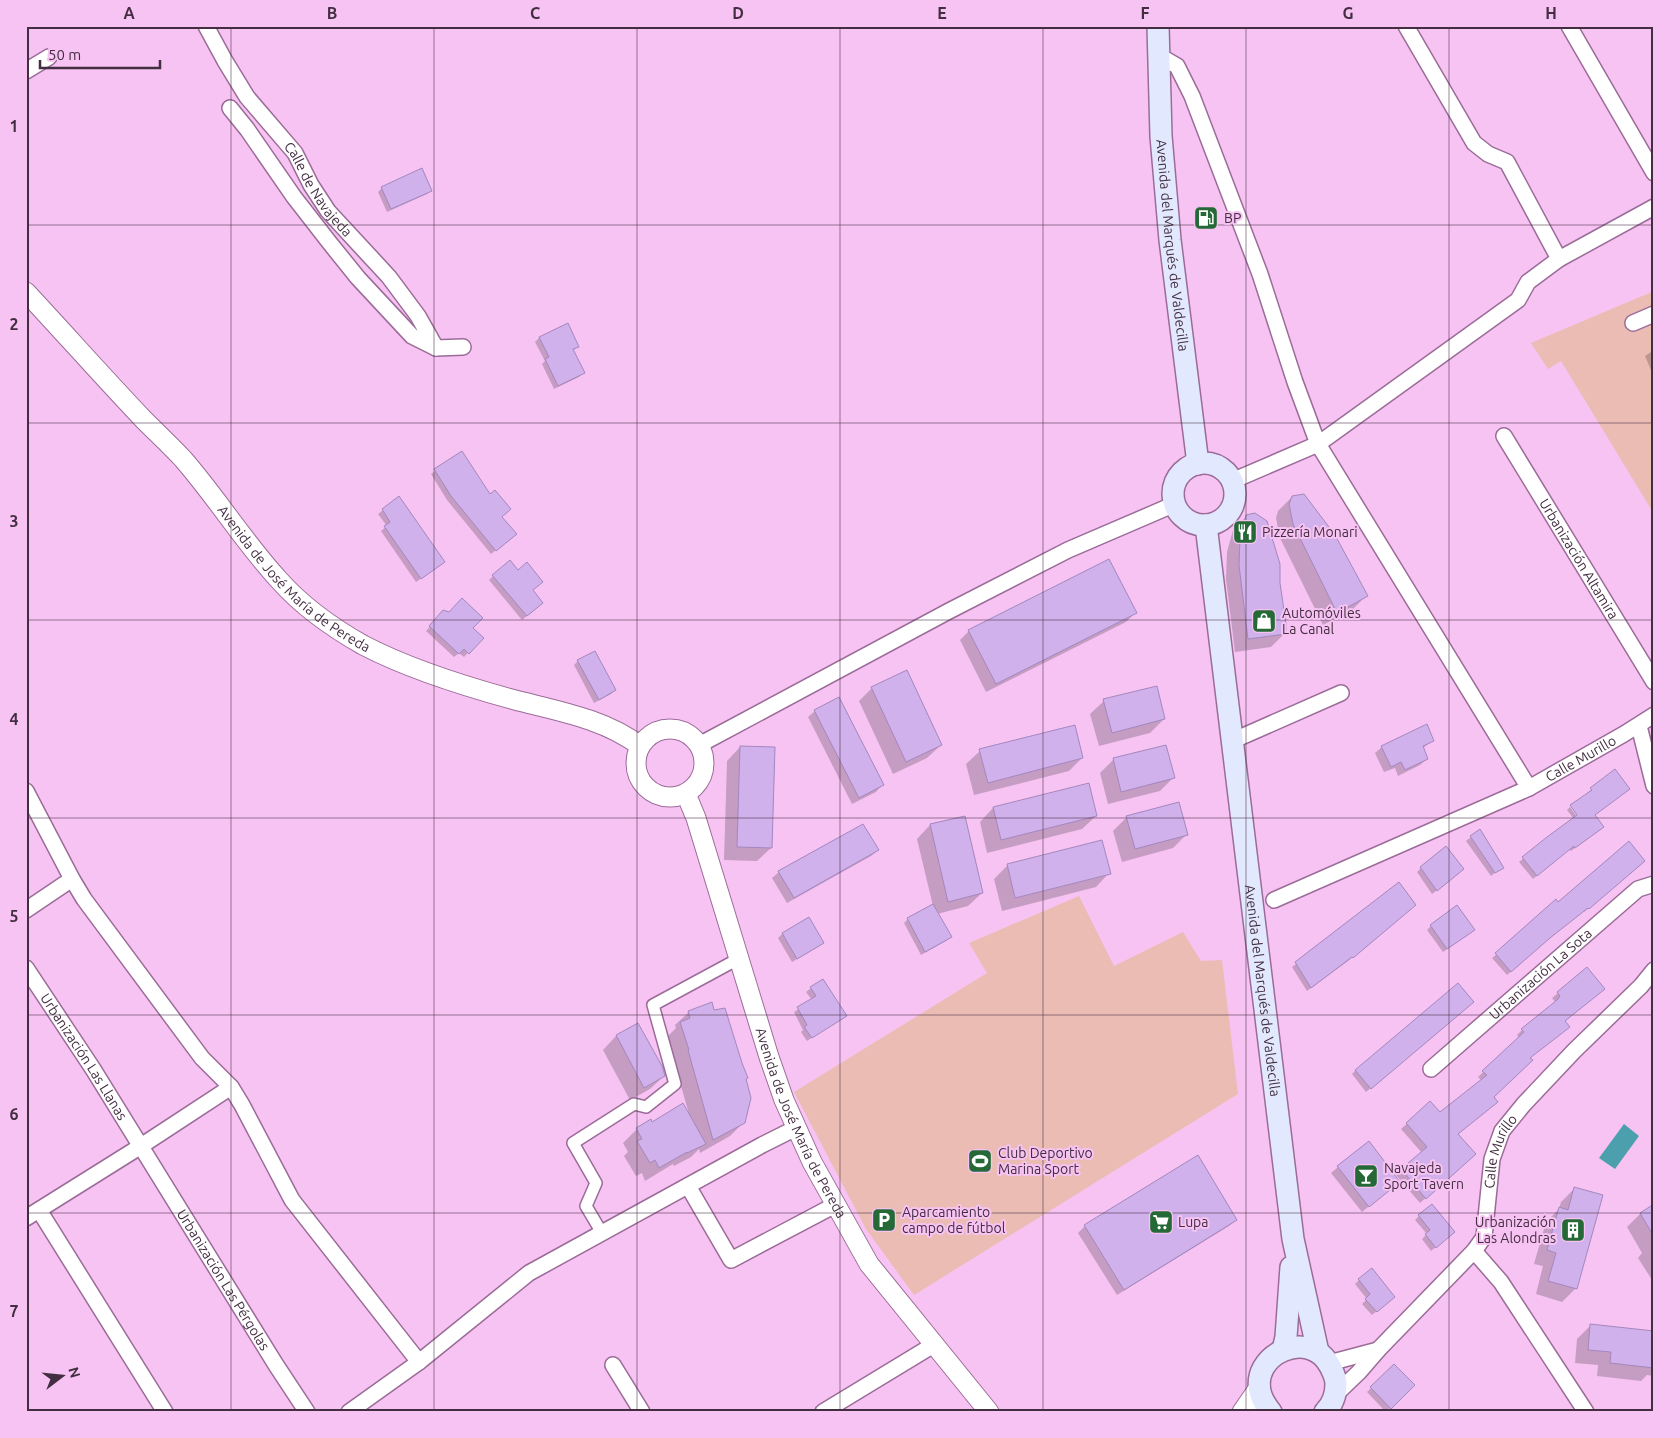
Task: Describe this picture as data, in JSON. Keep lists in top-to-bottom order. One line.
{"streets":{"main road":["Avenida del Marqués de Valdecilla"],"street":["Calle de Navajeda","Urbanización Altamira","Avenida de José María de Pereda","Calle Murillo","Urbanización La Sota","Urbanización Las Llanas","Urbanización Las Pérgolas"]},"crossings":[["Avenida del Marqués de Valdecilla","Calle Murillo"],["Urbanización Las Llanas","Urbanización Las Pérgolas"]],"places":{"fuel station":["BP"],"restaurant":["Pizzería Monari"],"shop":["Automóviles La Canal"],"sports":["Club Deportivo Marina Sport"],"bar":["Navajeda Sport Tavern"],"parking":["Aparcamiento campo de fútbol"],"supermarket":["Lupa"],"building":["Urbanización Las Alondras"]},"scale_bar":"50 m","north":"right","grid":{"columns":["A","B","C","D","E","F","G","H"],"rows":["1","2","3","4","5","6","7"]}}
